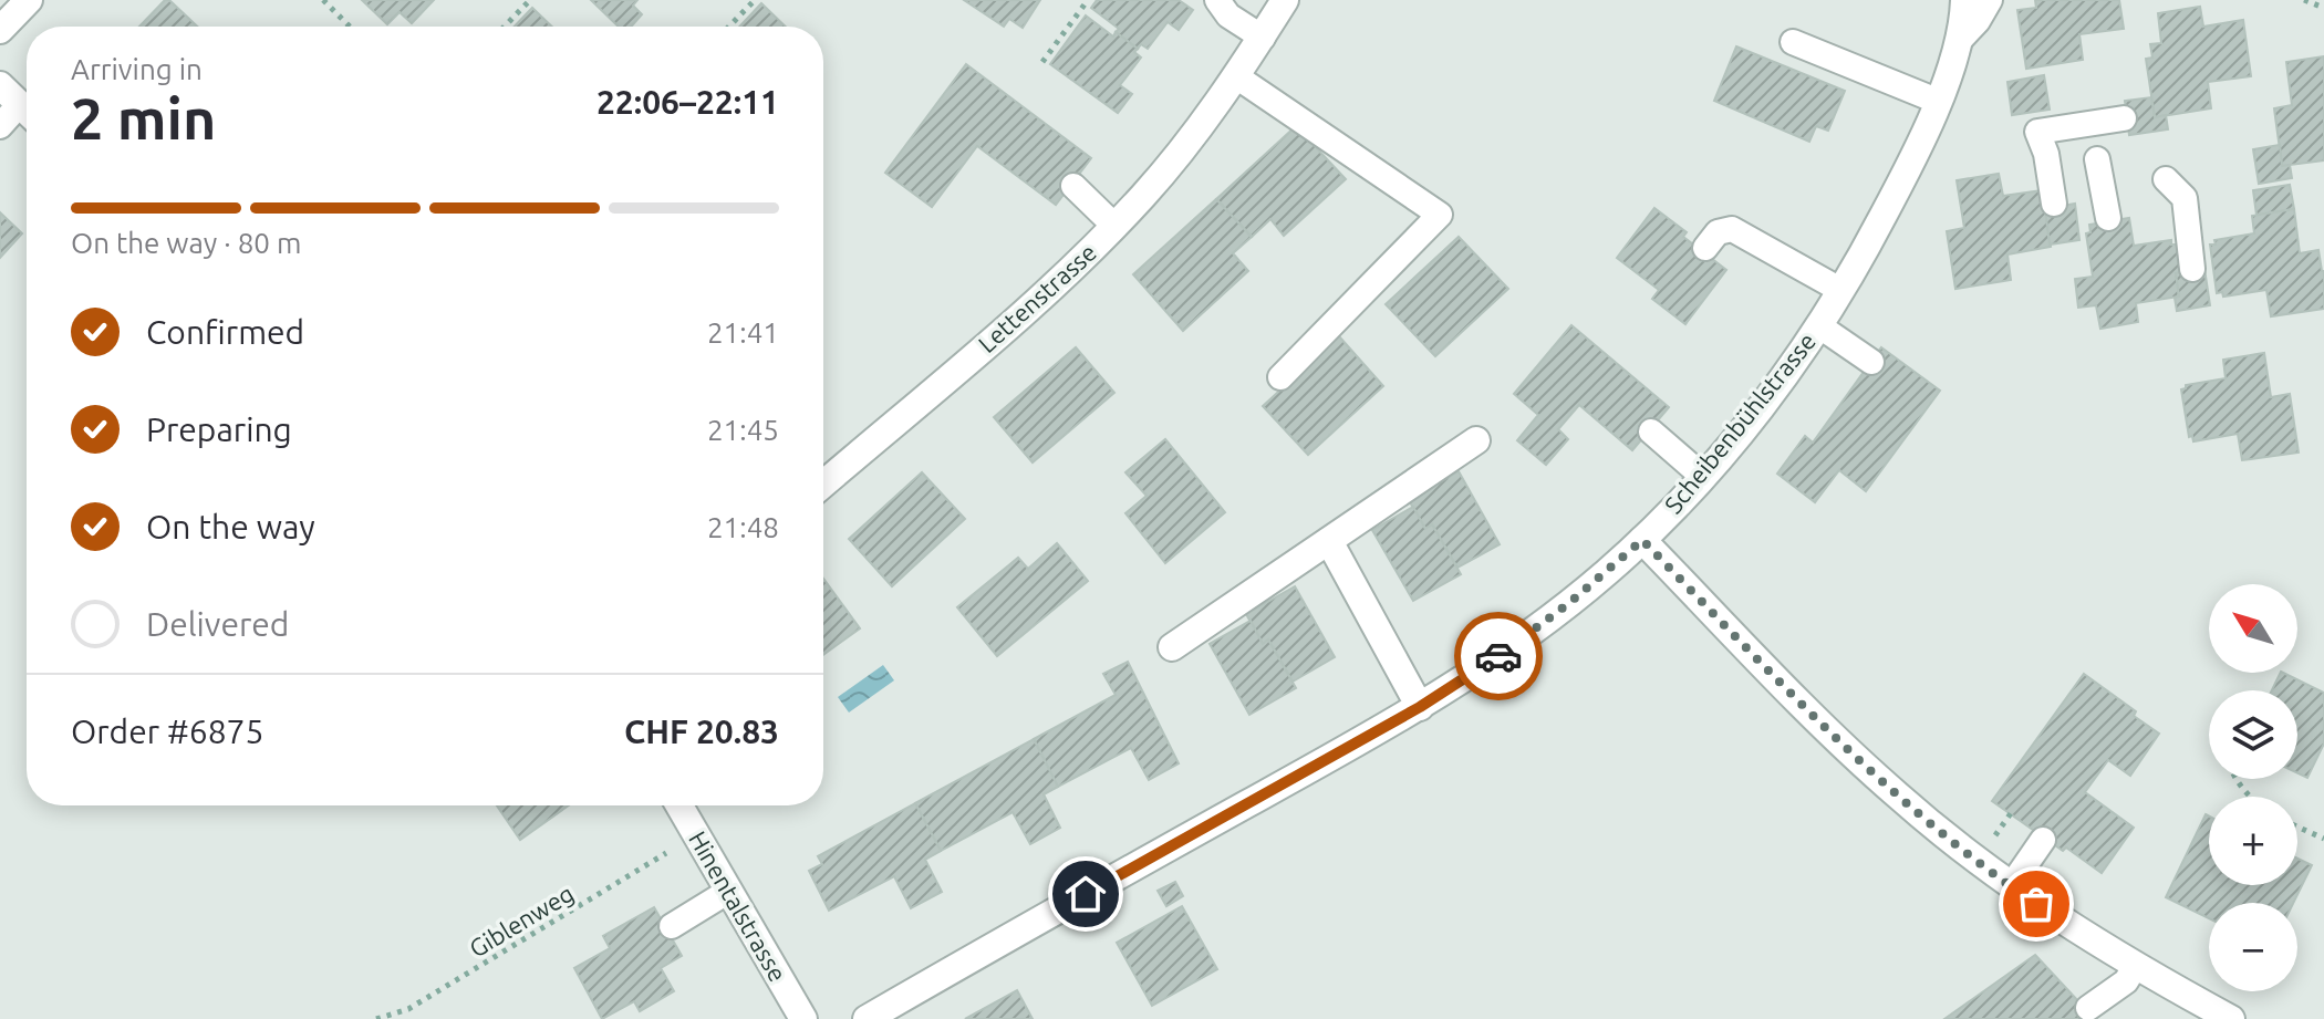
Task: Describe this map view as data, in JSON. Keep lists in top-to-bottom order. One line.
{"streets":{"street":["Lettenstrasse","Scheibenbühlstrasse","Hinentalstrasse"],"path":["Giblenweg"]},"north":"top left","page":{"heading":["2 min","Arriving in","22:06–22:11"],"panel":["Order #6875","CHF 20.83"],"bar":"On the way · 80 m","list":[["Confirmed","21:41"],["Preparing","21:45"],["On the way","21:48"],"Delivered"],"map_buttons":["+","−"]}}
